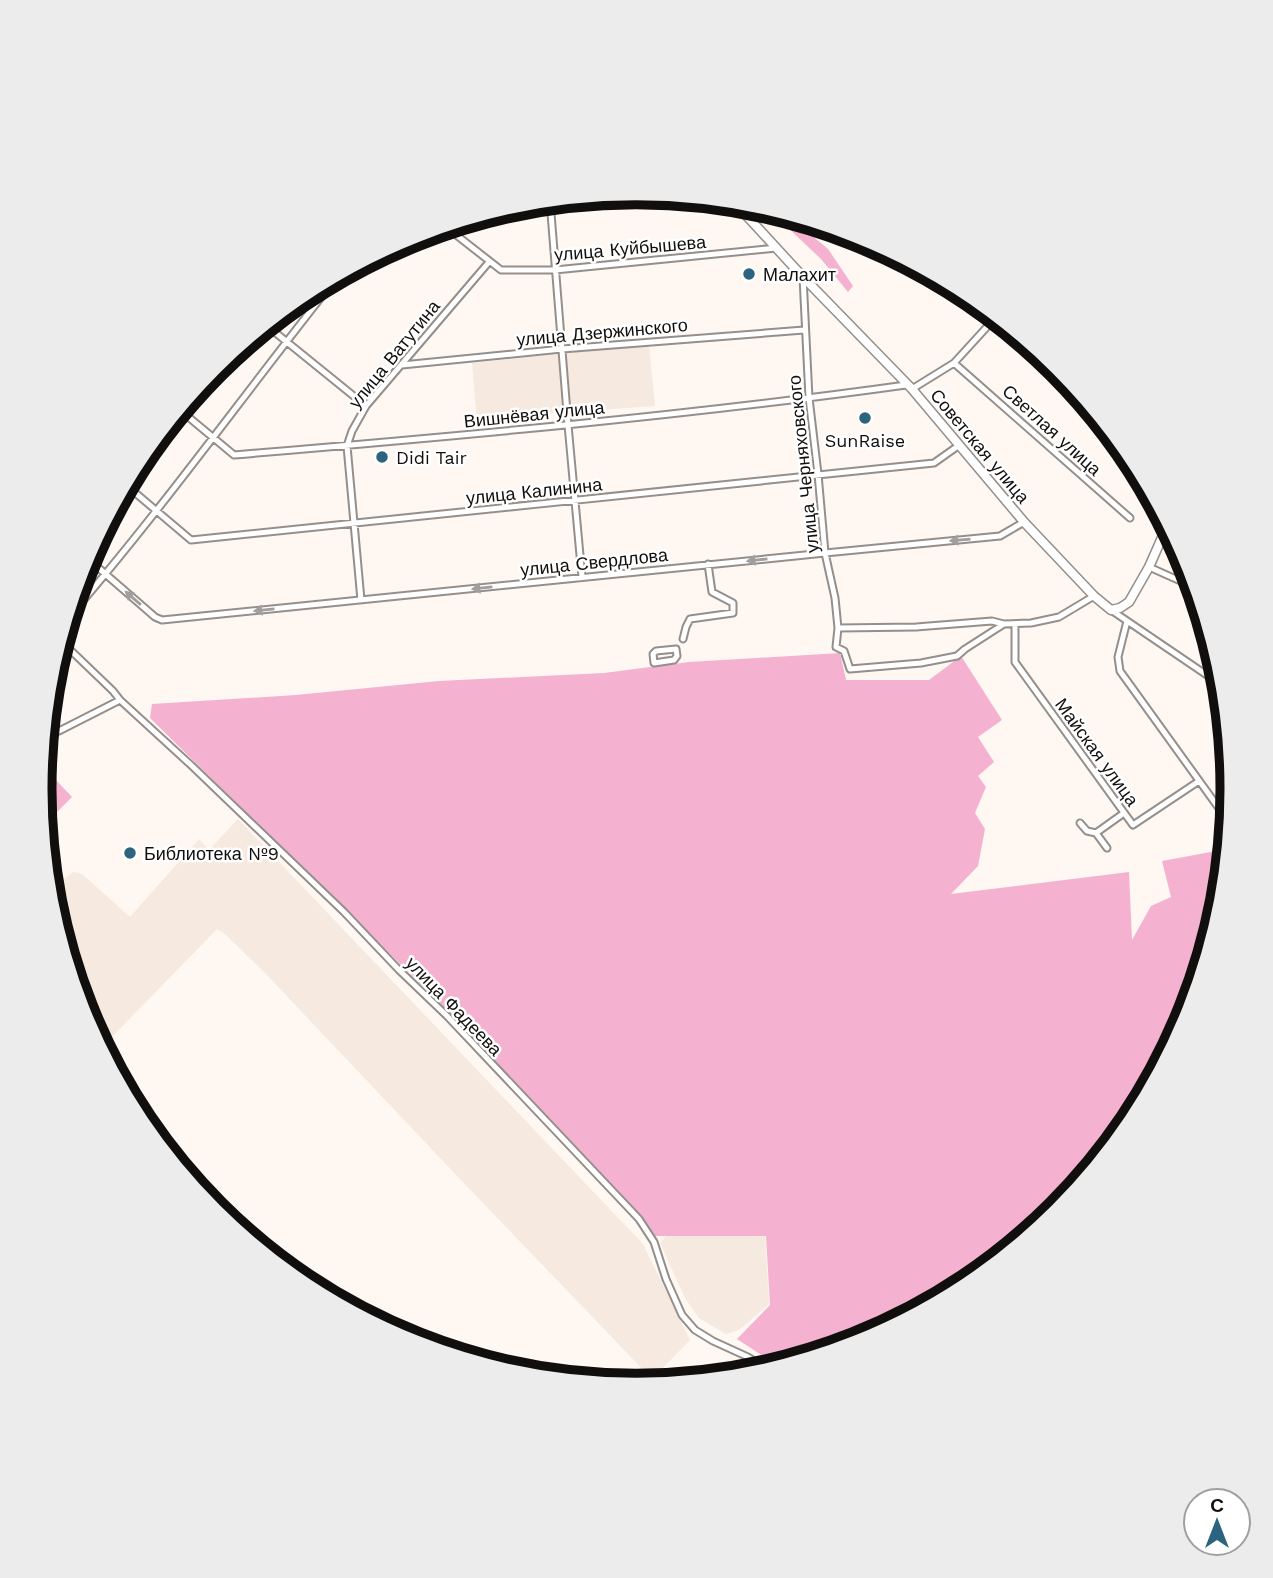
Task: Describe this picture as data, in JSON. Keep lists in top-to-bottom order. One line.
{"streets":{"street":["улица Куйбышева","улица Дзержинского","улица Ватутина","Вишнёвая улица","Светлая улица","Советская улица","улица Черняховского","улица Калинина","улица Свердлова","Майская улица","улица Фадеева"]},"crossings":[["улица Куйбышева","улица Ватутина"],["улица Куйбышева","Советская улица"],["улица Дзержинского","улица Ватутина"],["улица Дзержинского","улица Черняховского"],["улица Ватутина","Вишнёвая улица"],["улица Ватутина","улица Калинина"],["улица Ватутина","улица Свердлова"],["Вишнёвая улица","Советская улица"],["Вишнёвая улица","улица Черняховского"],["Советская улица","улица Черняховского"],["Советская улица","улица Калинина"],["Советская улица","улица Свердлова"],["улица Черняховского","улица Калинина"],["улица Черняховского","улица Свердлова"]],"one_way":["улица Свердлова"],"places":["Малахит","SunRaise","Didi Tair","Библиотека №9"],"north":"top"}
